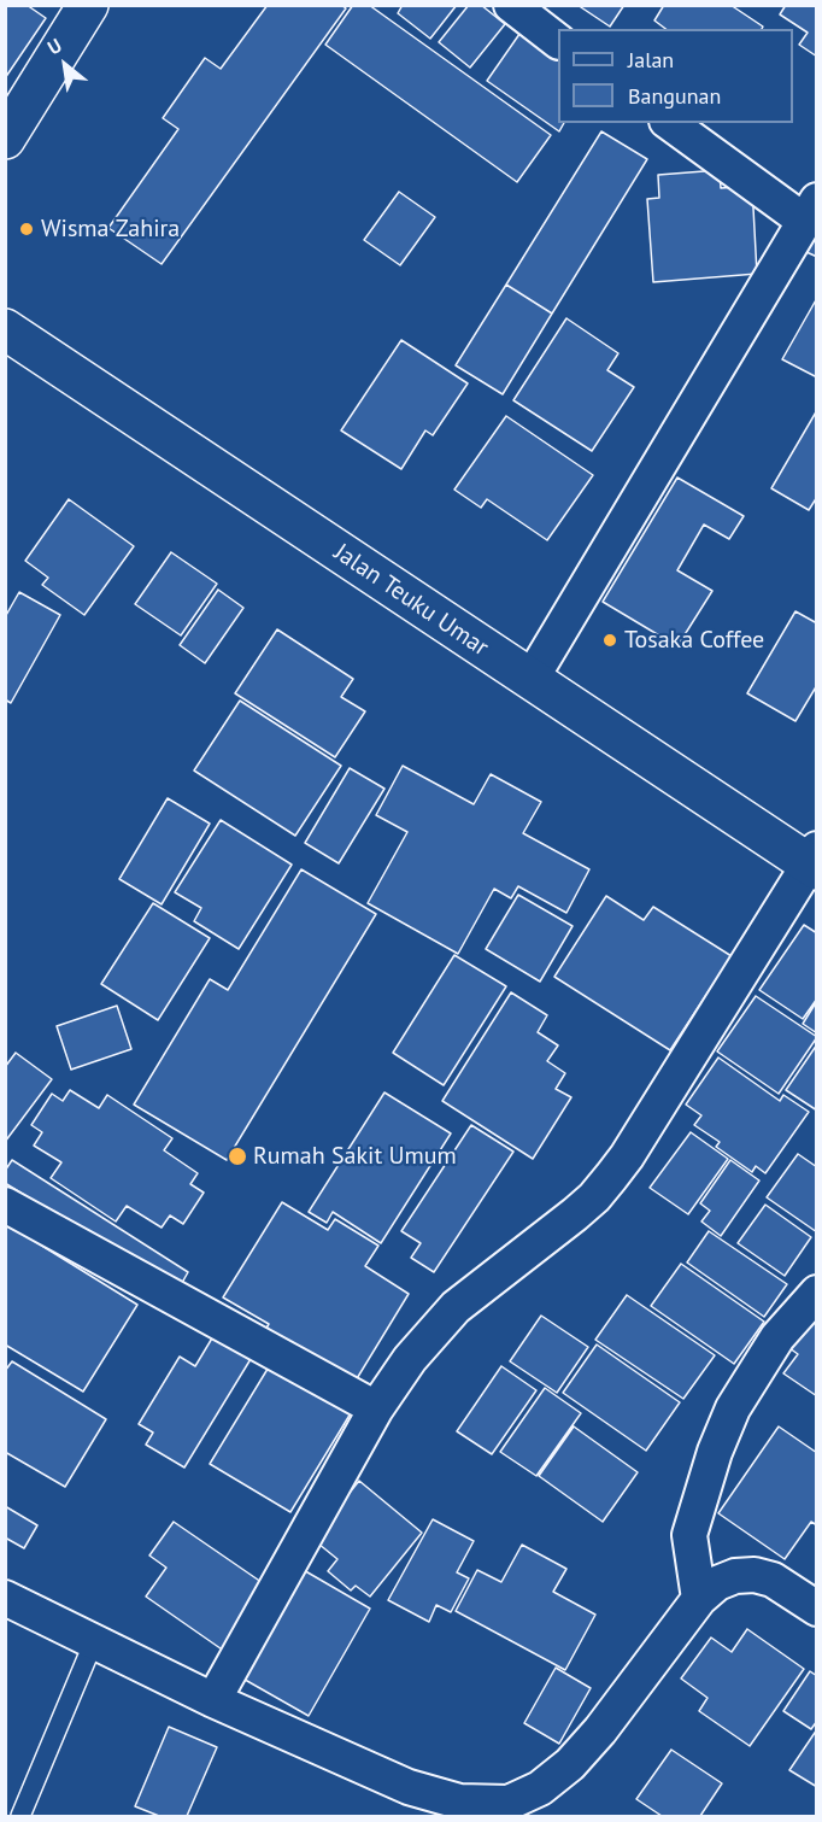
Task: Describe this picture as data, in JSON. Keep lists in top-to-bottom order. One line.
{"streets":{"main road":["Jalan Teuku Umar"]},"places":["Wisma Zahira","Tosaka Coffee","Rumah Sakit Umum"],"legend":["Jalan","Bangunan"],"north":"top left"}
